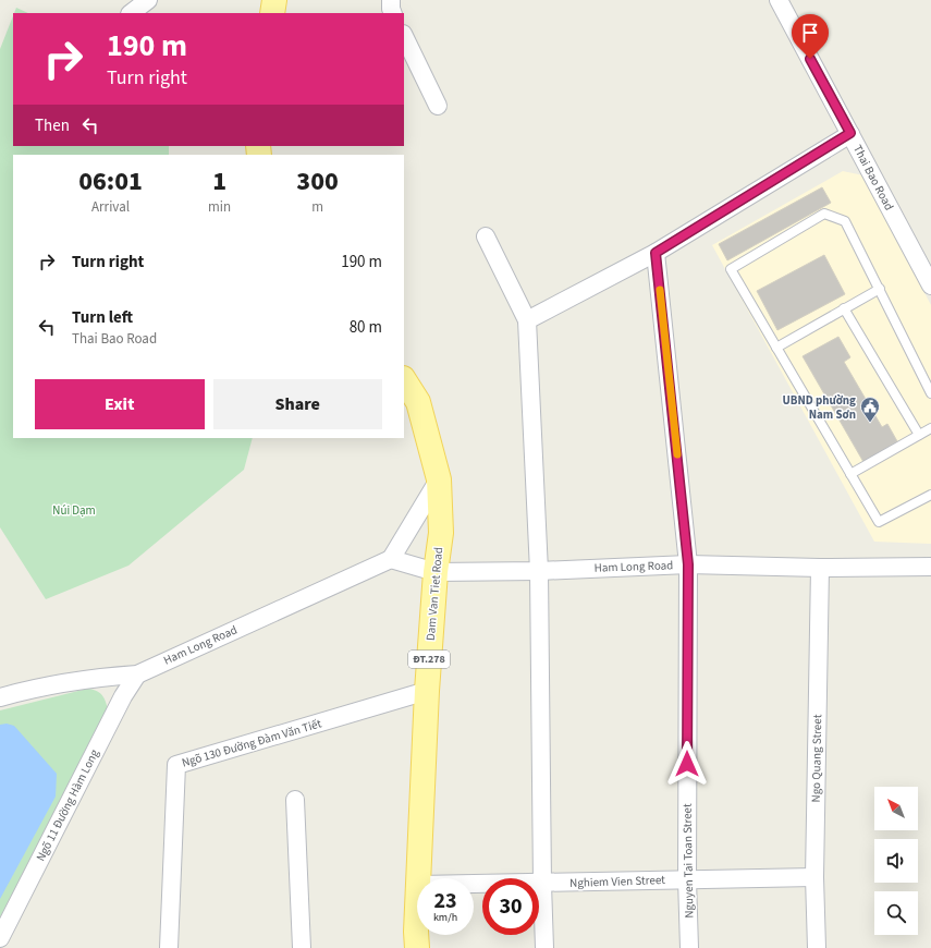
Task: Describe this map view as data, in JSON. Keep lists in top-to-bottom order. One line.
{"streets":{"main road":["Dam Van Tiet Road","ĐT.278"],"street":["Thai Bao Road","Ham Long Road","Ngõ 130 Đường Đàm Văn Tiết","Ngo Quang Street","Ngõ 11 Đường Hàm Long","Nguyen Tai Toan Street","Nghiem Vien Street"]},"crossings":[["Ham Long Road","Dam Van Tiet Road"],["Ham Long Road","Ngo Quang Street"],["Ham Long Road","Ngõ 11 Đường Hàm Long"],["Ham Long Road","Nguyen Tai Toan Street"],["Dam Van Tiet Road","Ngõ 130 Đường Đàm Văn Tiết"],["Ngo Quang Street","Nghiem Vien Street"],["Nguyen Tai Toan Street","Nghiem Vien Street"]],"parks":["Núi Dạm"],"places":{"public building":["UBND phường Nam Sơn"]},"north":"top left","page":{"turn":["190 m","Turn right"],"then":"Then","eta":["06:01","Arrival","1","min","300","m"],"list":[{"name":"Turn right","value":"190 m"},{"name":"Turn left","note":"Thai Bao Road","value":"80 m"}],"buttons":["Exit","Share"],"speed":"23 km/h","limit":"30"}}
